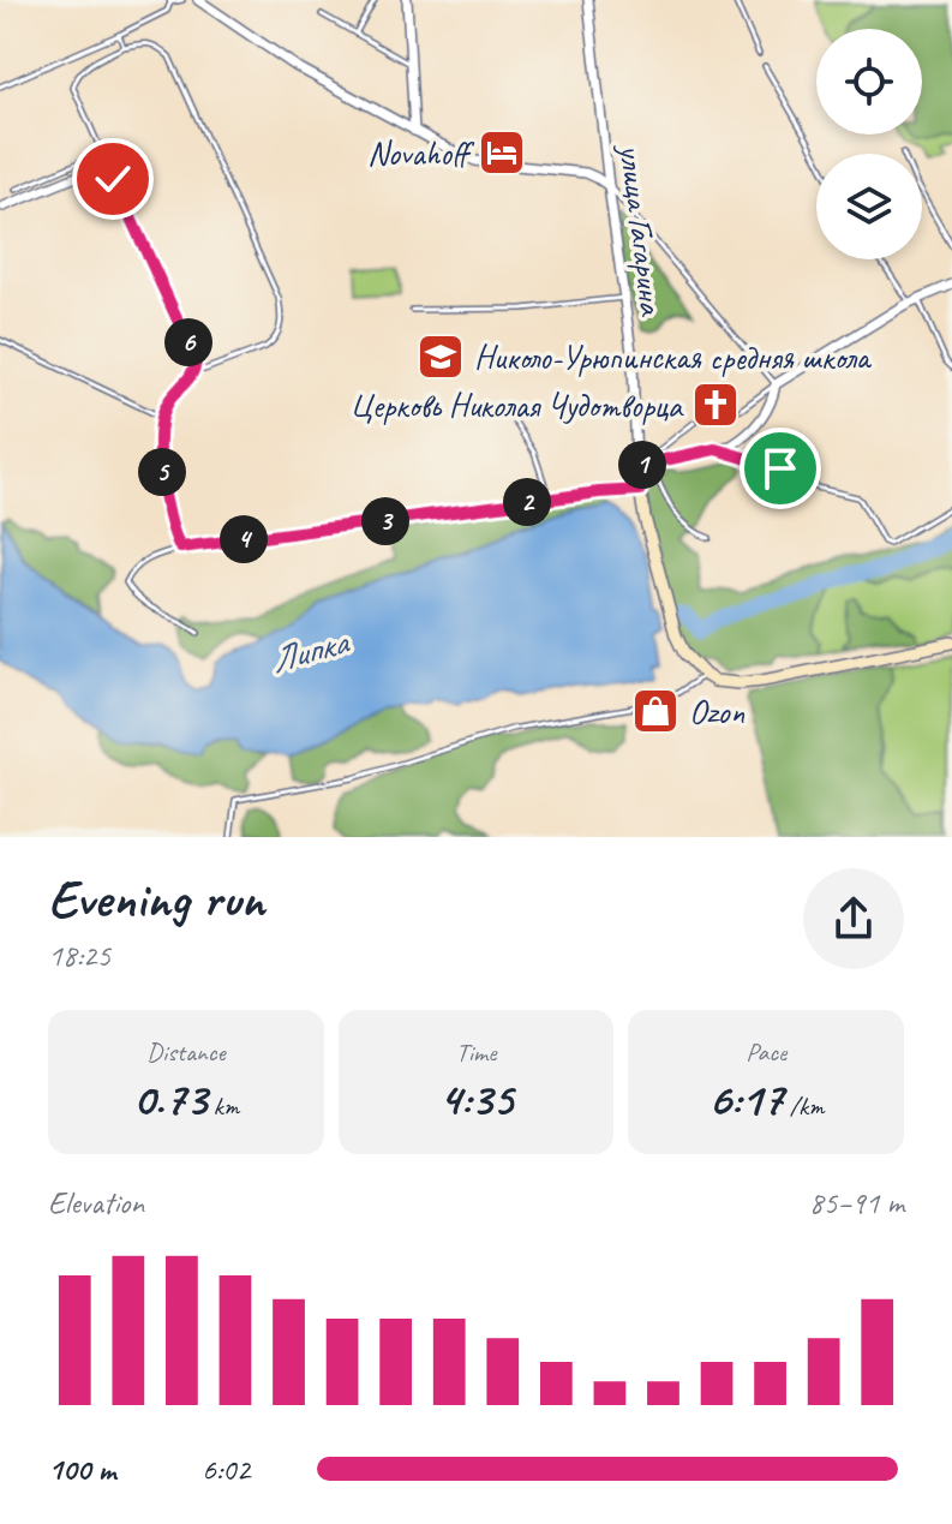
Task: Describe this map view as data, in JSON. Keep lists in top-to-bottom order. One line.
{"streets":{"street":["улица Гагарина"]},"water":["Липка"],"places":{"hotel":["Novahoff"],"school or university":["Николо-Урюпинская средняя школа"],"church":["Церковь Николая Чудотворца"],"shop":["Ozon"]},"page":{"pins":["6","1","5","2","3","4"],"heading":["Evening run","18:25"],"stats":[["Distance","0.73 km"],["Time","4:35"],["Pace","6:17 /km"]],"chart":["Elevation","85–91 m"],"list":[{"name":"100 m","note":"6:02"}]}}
